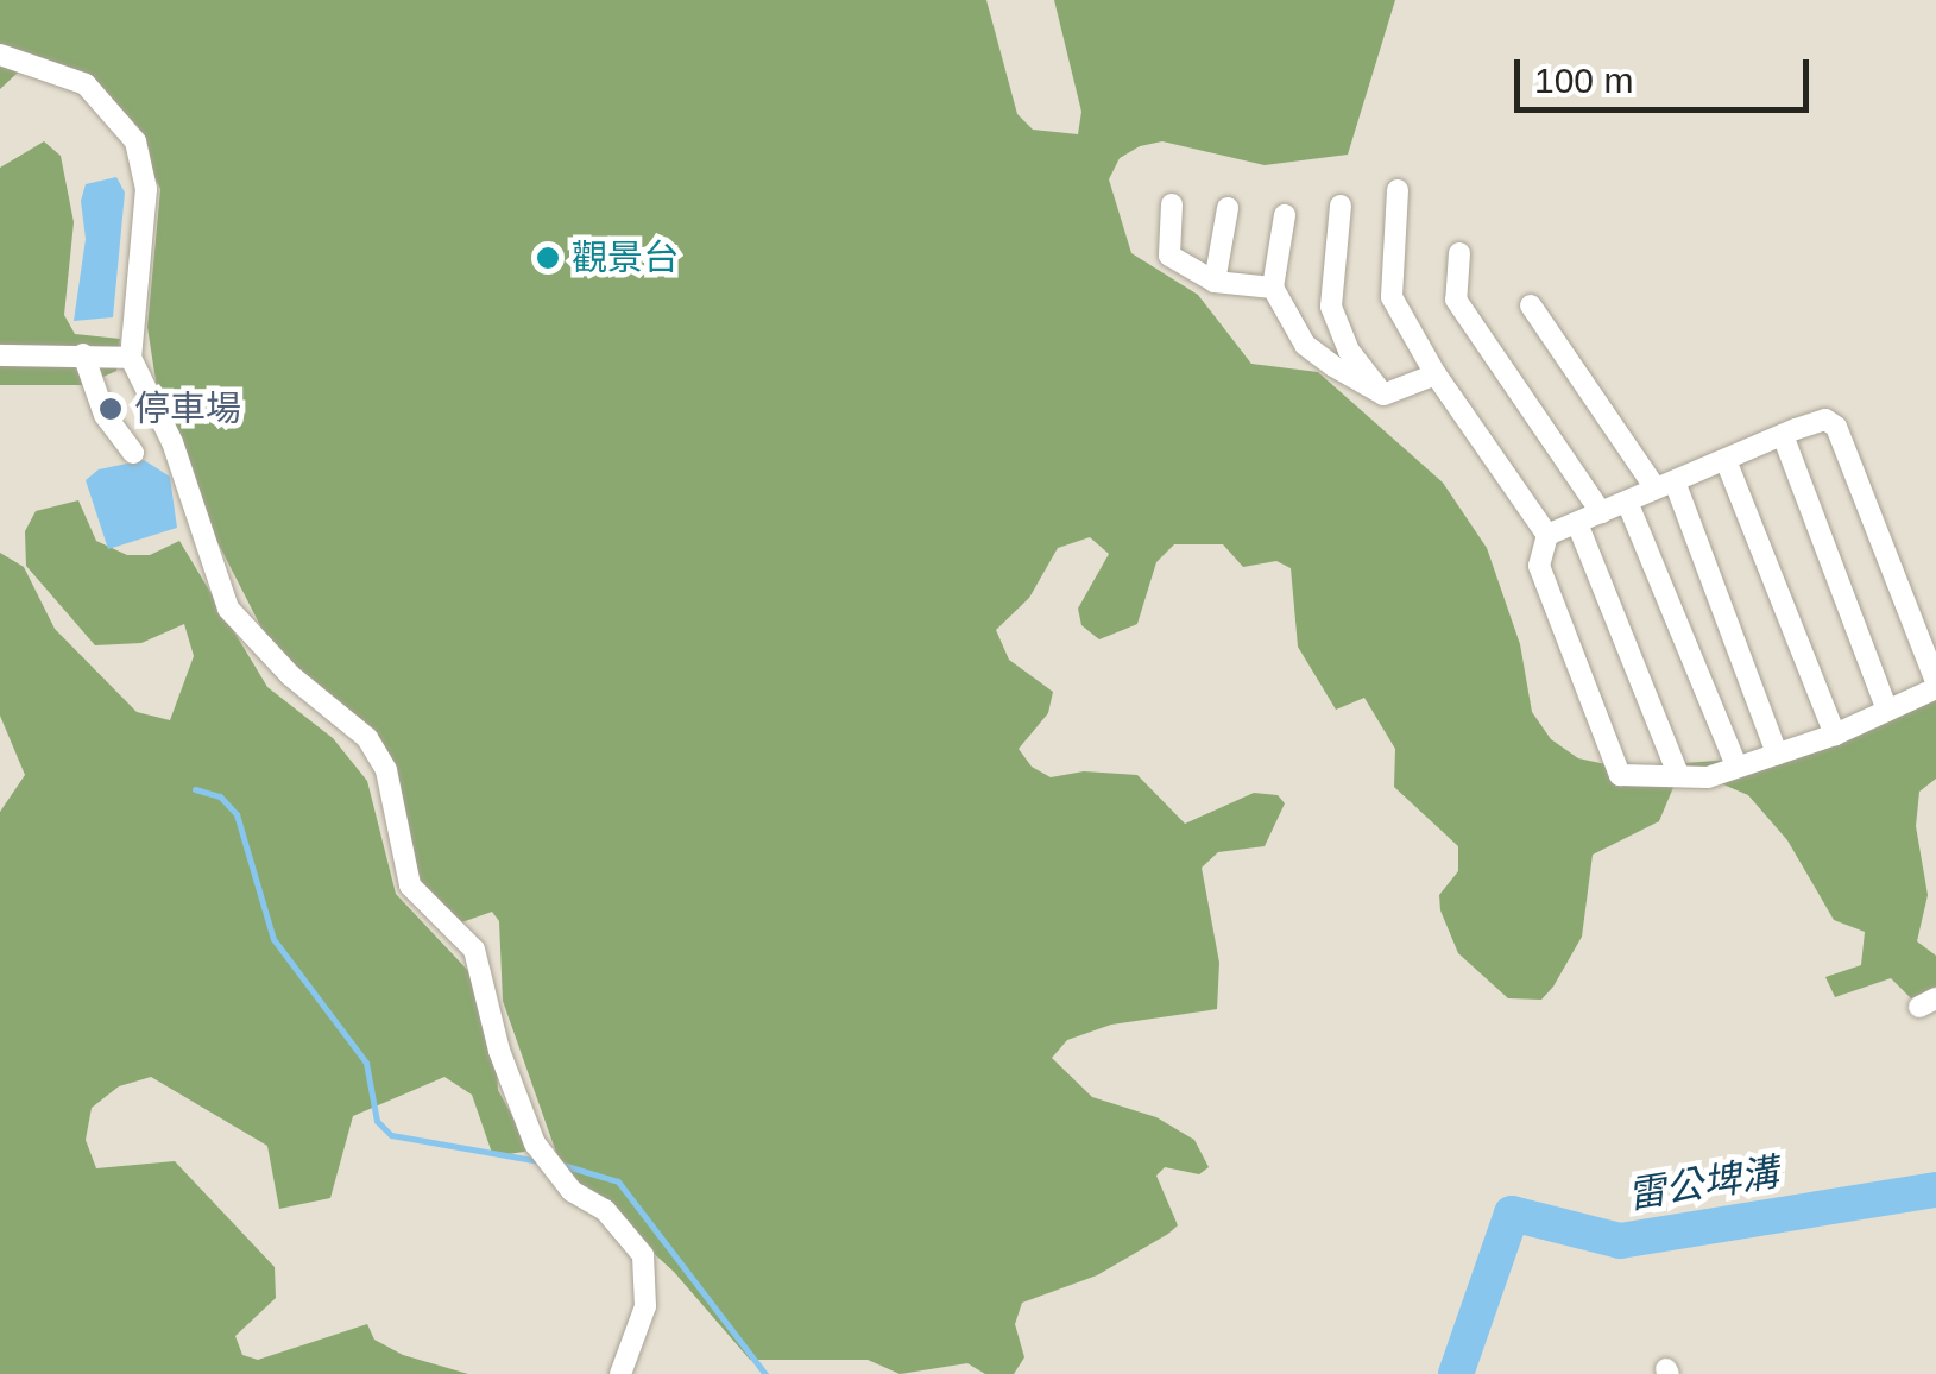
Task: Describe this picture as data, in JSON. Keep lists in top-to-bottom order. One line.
{"water":["雷公埤溝"],"places":["觀景台","停車場"],"scale_bar":"100 m"}
